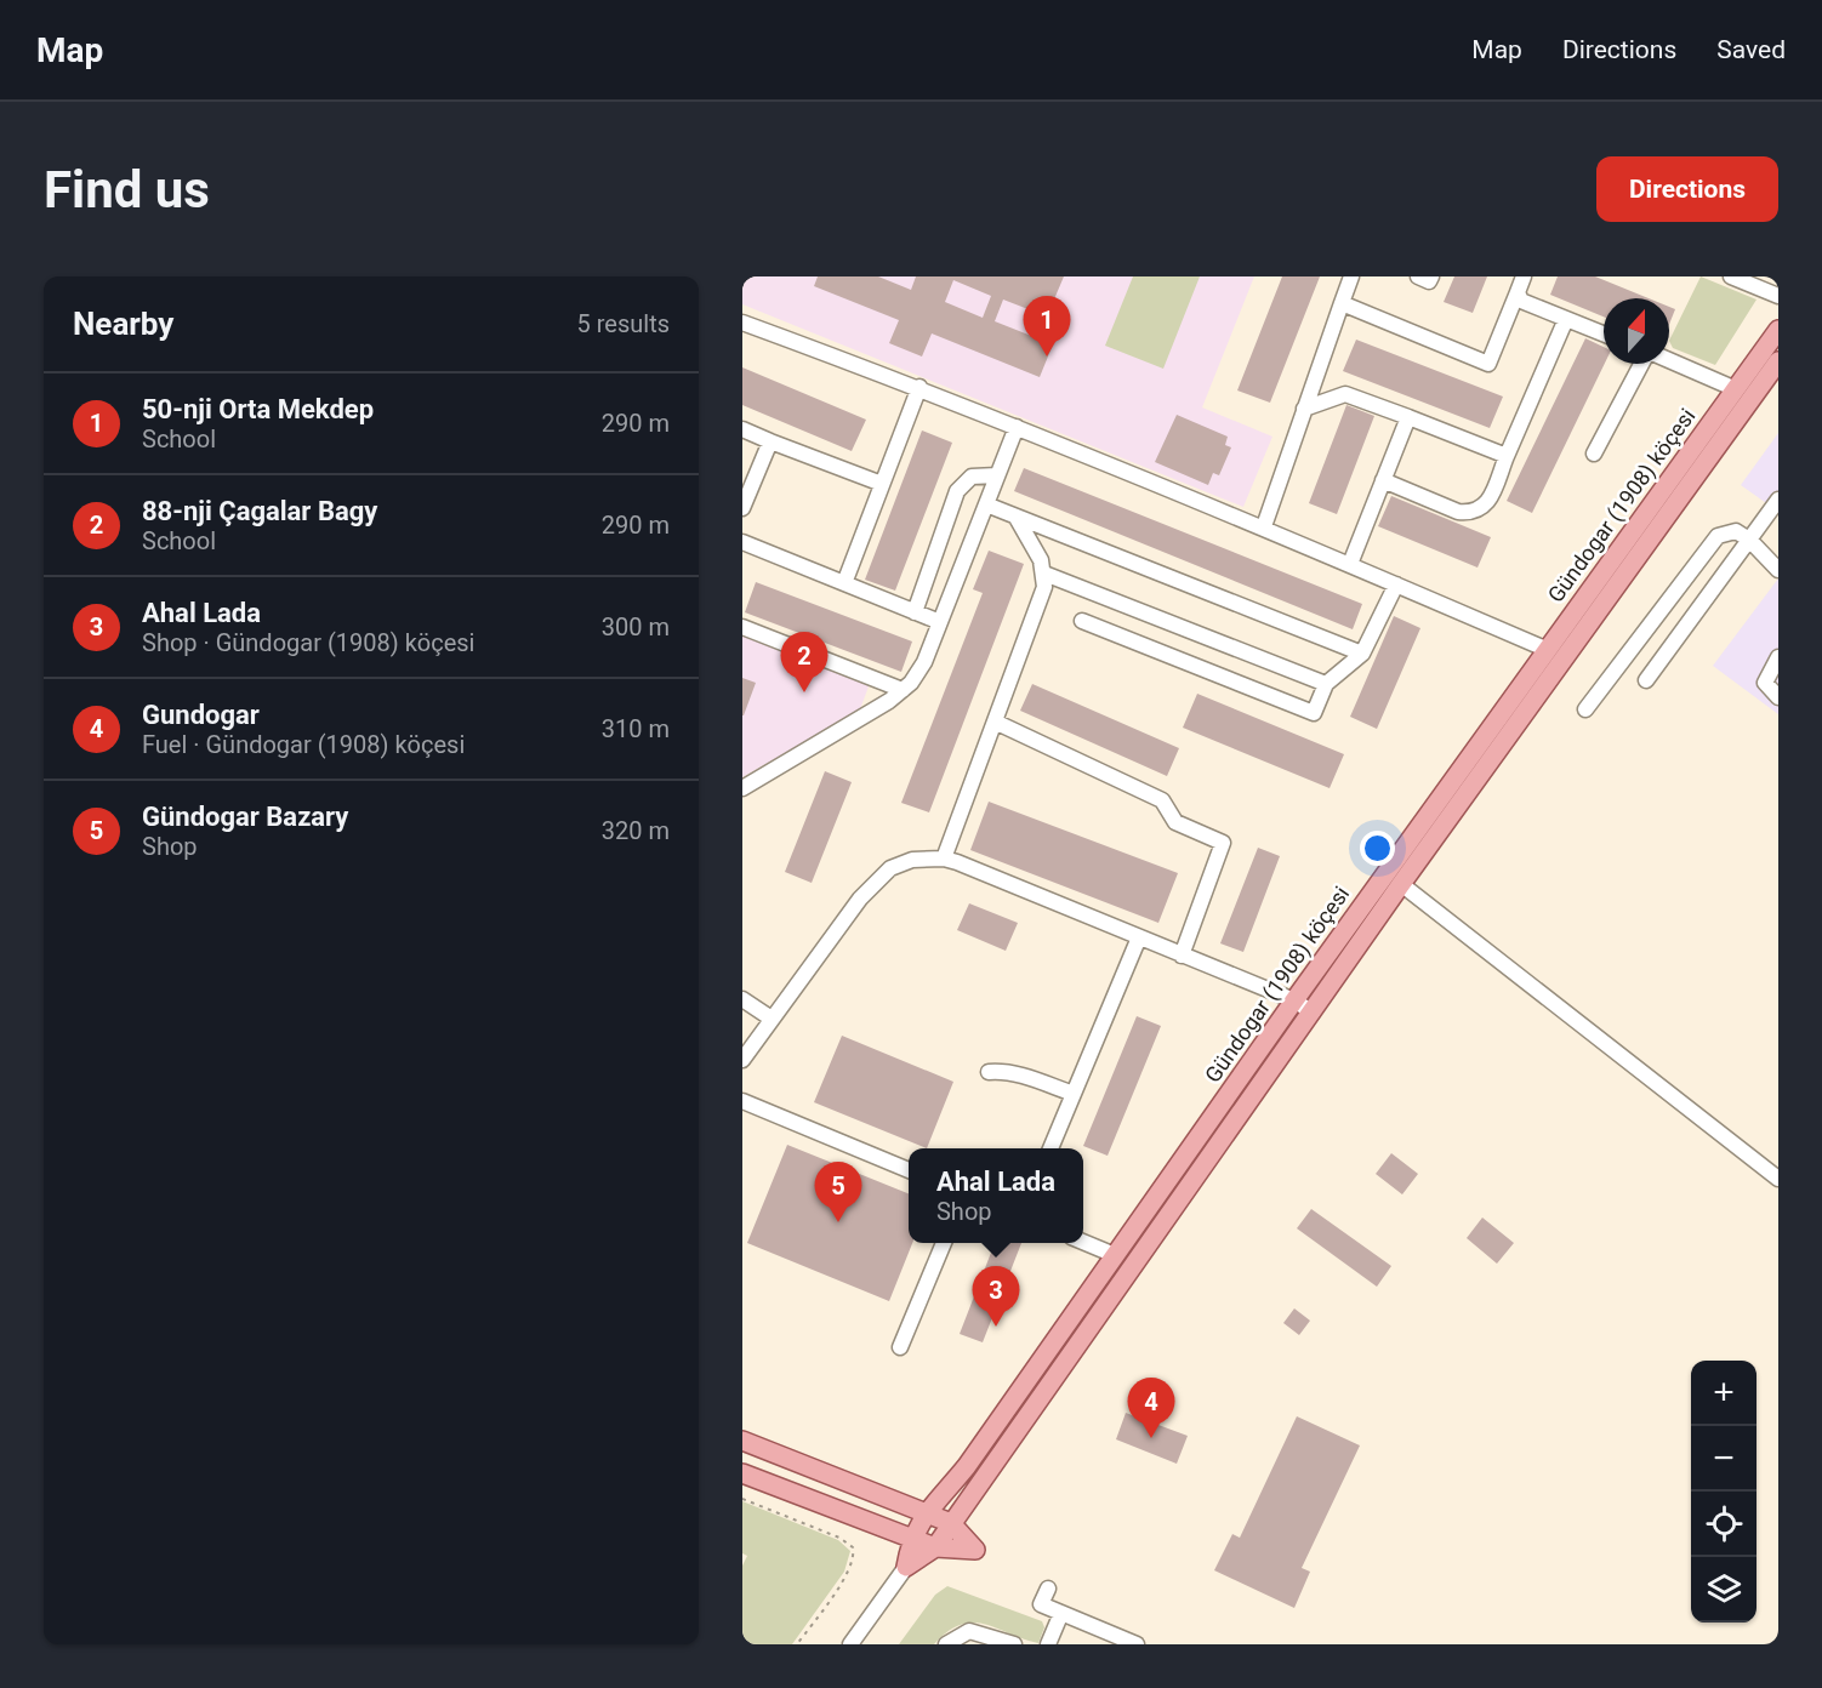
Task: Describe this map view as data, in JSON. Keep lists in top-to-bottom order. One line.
{"streets":{"main road":["Gündogar (1908) köçesi"]},"north":"top","page":{"header":"Map","nav":["Map","Directions","Saved"],"buttons":"Directions","title":"Find us","heading":["Nearby","5 results"],"pins":["1","2","5","3","4"],"list":[{"mark":"1","name":"50-nji Orta Mekdep","note":"School","value":"290 m"},{"mark":"2","name":"88-nji Çagalar Bagy","note":"School","value":"290 m"},{"mark":"3","name":"Ahal Lada","note":"Shop · Gündogar (1908) köçesi","value":"300 m"},{"mark":"4","name":"Gundogar","note":"Fuel · Gündogar (1908) köçesi","value":"310 m"},{"mark":"5","name":"Gündogar Bazary","note":"Shop","value":"320 m"}],"popup":["Ahal Lada","Shop"],"map_buttons":["+","−"]}}
